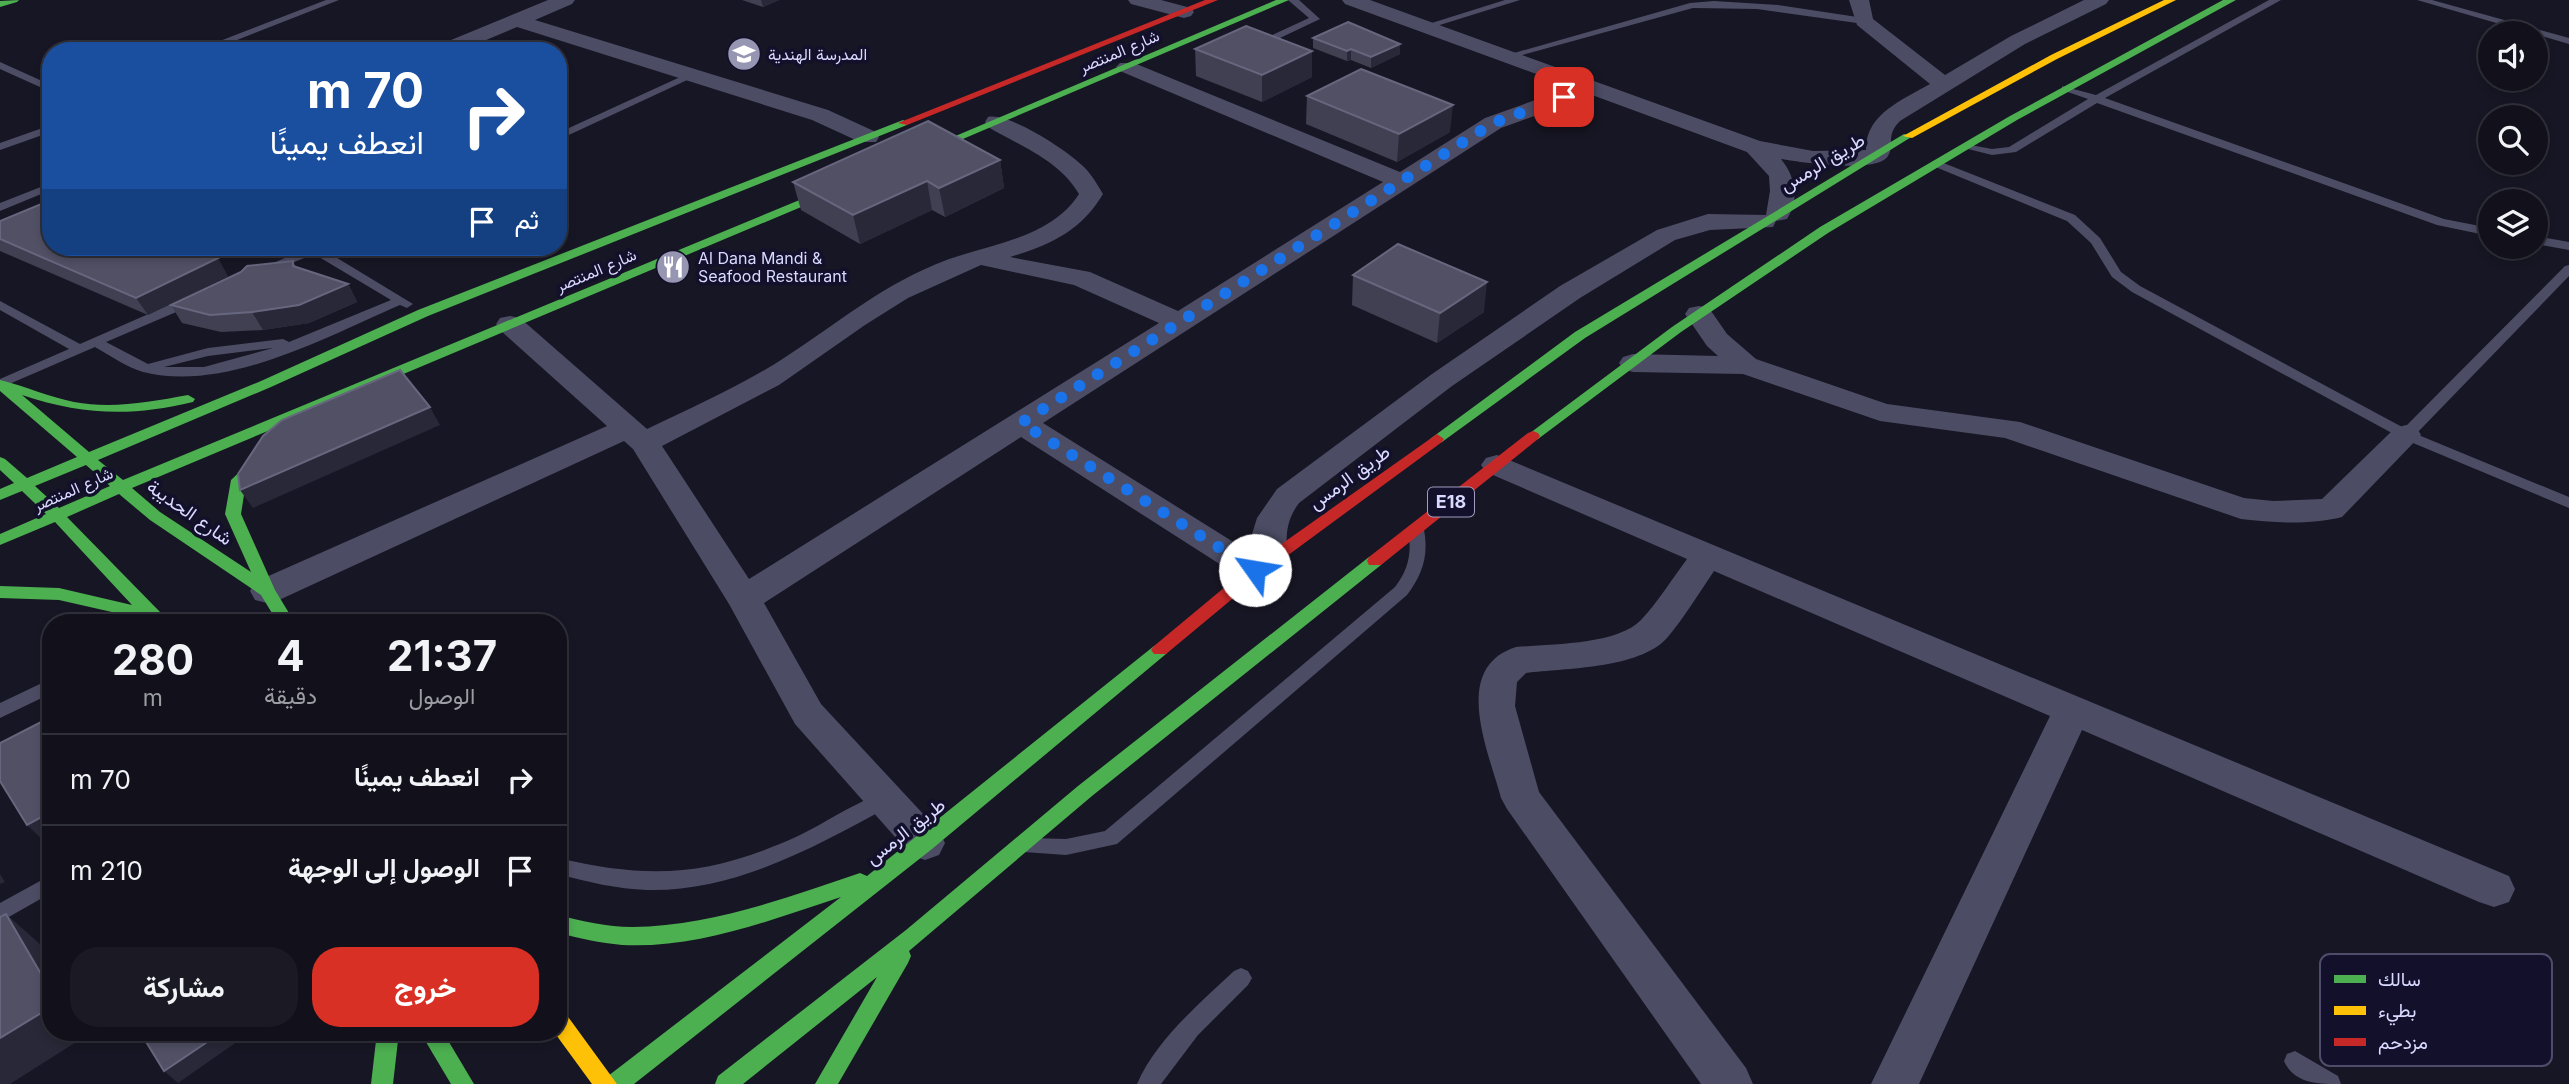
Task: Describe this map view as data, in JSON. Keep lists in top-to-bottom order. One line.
{"streets":{"main road":["شارع المنتصر","طريق الرمس","E18","شارع الحديبة"]},"crossings":[["شارع المنتصر","شارع الحديبة"]],"places":{"school or university":["المدرسة الهندية"],"restaurant":["Al Dana Mandi & Seafood Restaurant"]},"legend":["سالك","بطيء","مزدحم"],"page":{"turn":["70 m","انعطف يمينًا"],"then":"ثم","eta":["21:37","الوصول","4","دقيقة","280","m"],"list":[{"name":"انعطف يمينًا","value":"70 m"},{"name":"الوصول إلى الوجهة","value":"210 m"}],"buttons":["خروج","مشاركة"]}}
